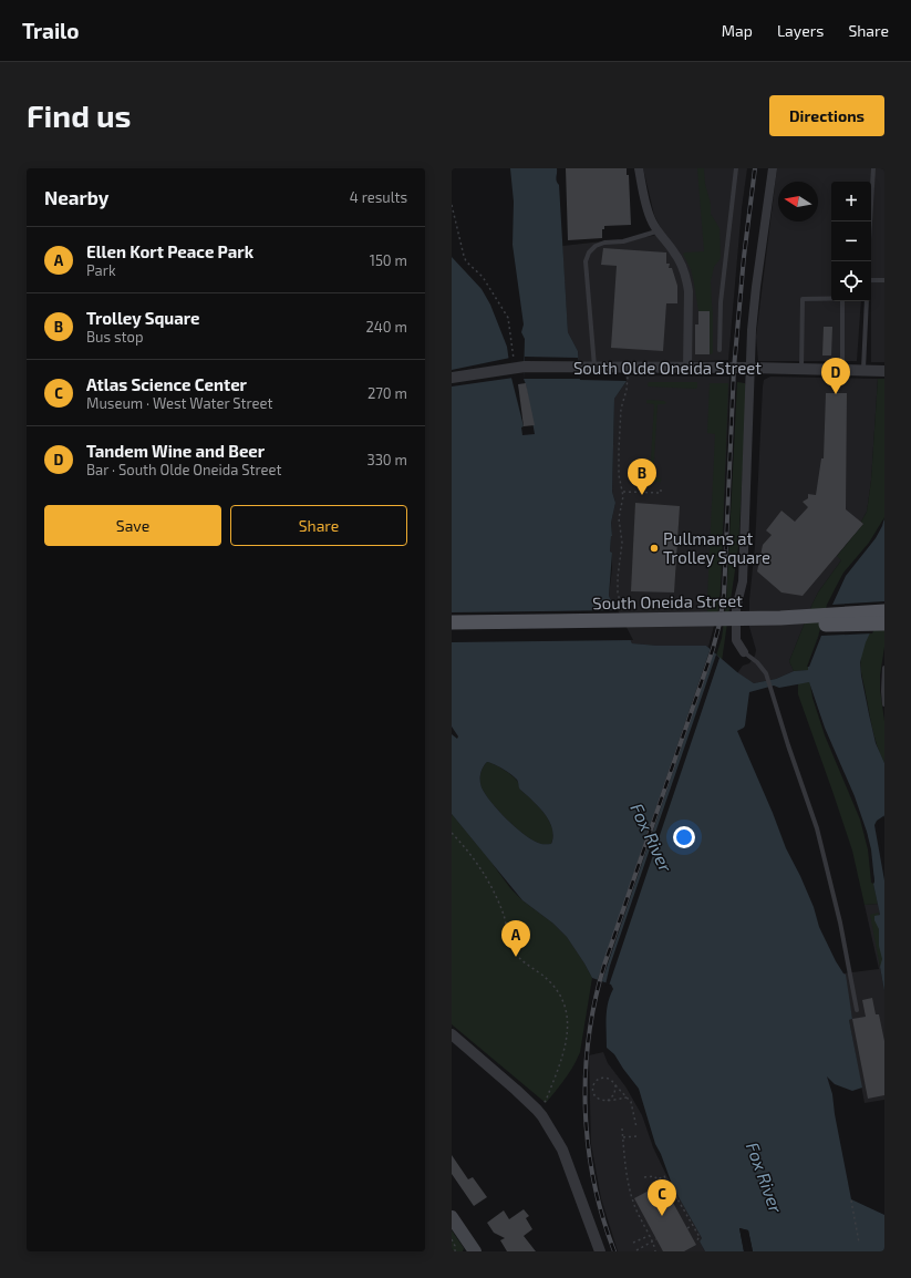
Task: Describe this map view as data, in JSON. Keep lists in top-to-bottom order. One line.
{"streets":{"main road":["South Oneida Street"],"street":["South Olde Oneida Street"]},"water":["Fox River"],"places":["Pullmans at Trolley Square"],"north":"left","page":{"header":"Trailo","nav":["Map","Layers","Share"],"buttons":["Directions",["Save","Share"]],"title":"Find us","heading":["Nearby","4 results"],"map_buttons":["+","−"],"list":[{"mark":"A","name":"Ellen Kort Peace Park","note":"Park","value":"150 m"},{"mark":"B","name":"Trolley Square","note":"Bus stop","value":"240 m"},{"mark":"C","name":"Atlas Science Center","note":"Museum · West Water Street","value":"270 m"},{"mark":"D","name":"Tandem Wine and Beer","note":"Bar · South Olde Oneida Street","value":"330 m"}],"pins":["D","B","A","C"]}}
